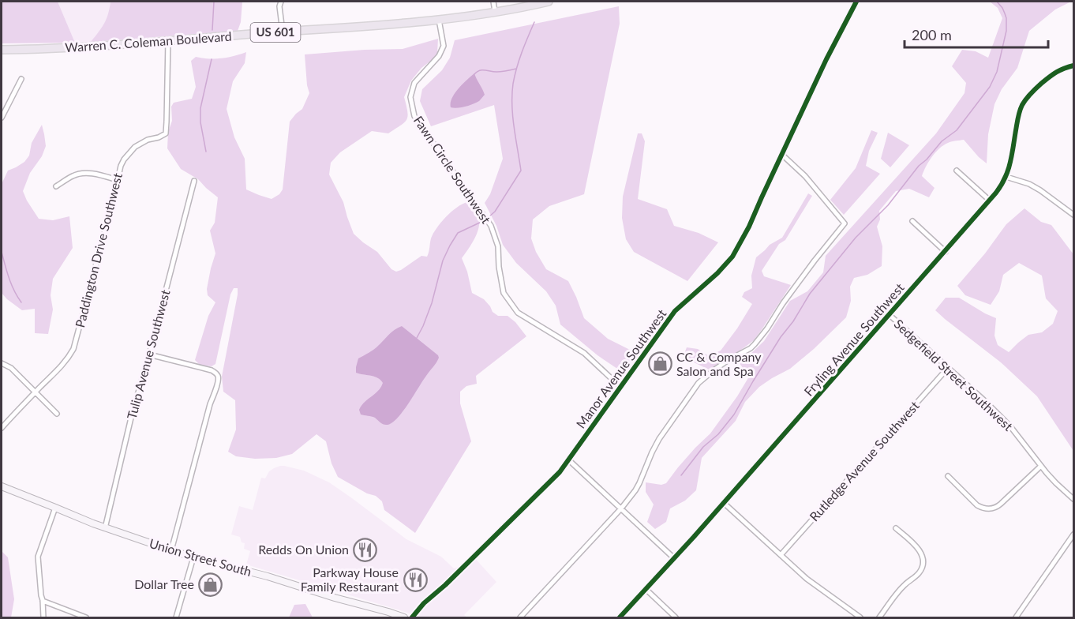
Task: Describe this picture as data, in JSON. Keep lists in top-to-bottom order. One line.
{"streets":{"highway":["US 601","Warren C. Coleman Boulevard"],"main road":["Union Street South"],"street":["Fawn Circle Southwest","Paddington Drive Southwest","Fryling Avenue Southwest","Tulip Avenue Southwest","Manor Avenue Southwest","Sedgefield Street Southwest","Rutledge Avenue Southwest"]},"crossings":[["Warren C. Coleman Boulevard","Fawn Circle Southwest"],["Warren C. Coleman Boulevard","Paddington Drive Southwest"],["Fawn Circle Southwest","Manor Avenue Southwest"],["Fryling Avenue Southwest","Sedgefield Street Southwest"],["Tulip Avenue Southwest","Union Street South"],["Sedgefield Street Southwest","Rutledge Avenue Southwest"]],"places":{"shop":["CC & Company Salon and Spa","Dollar Tree"],"restaurant":["Redds On Union","Parkway House Family Restaurant"]},"scale_bar":"200 m"}
